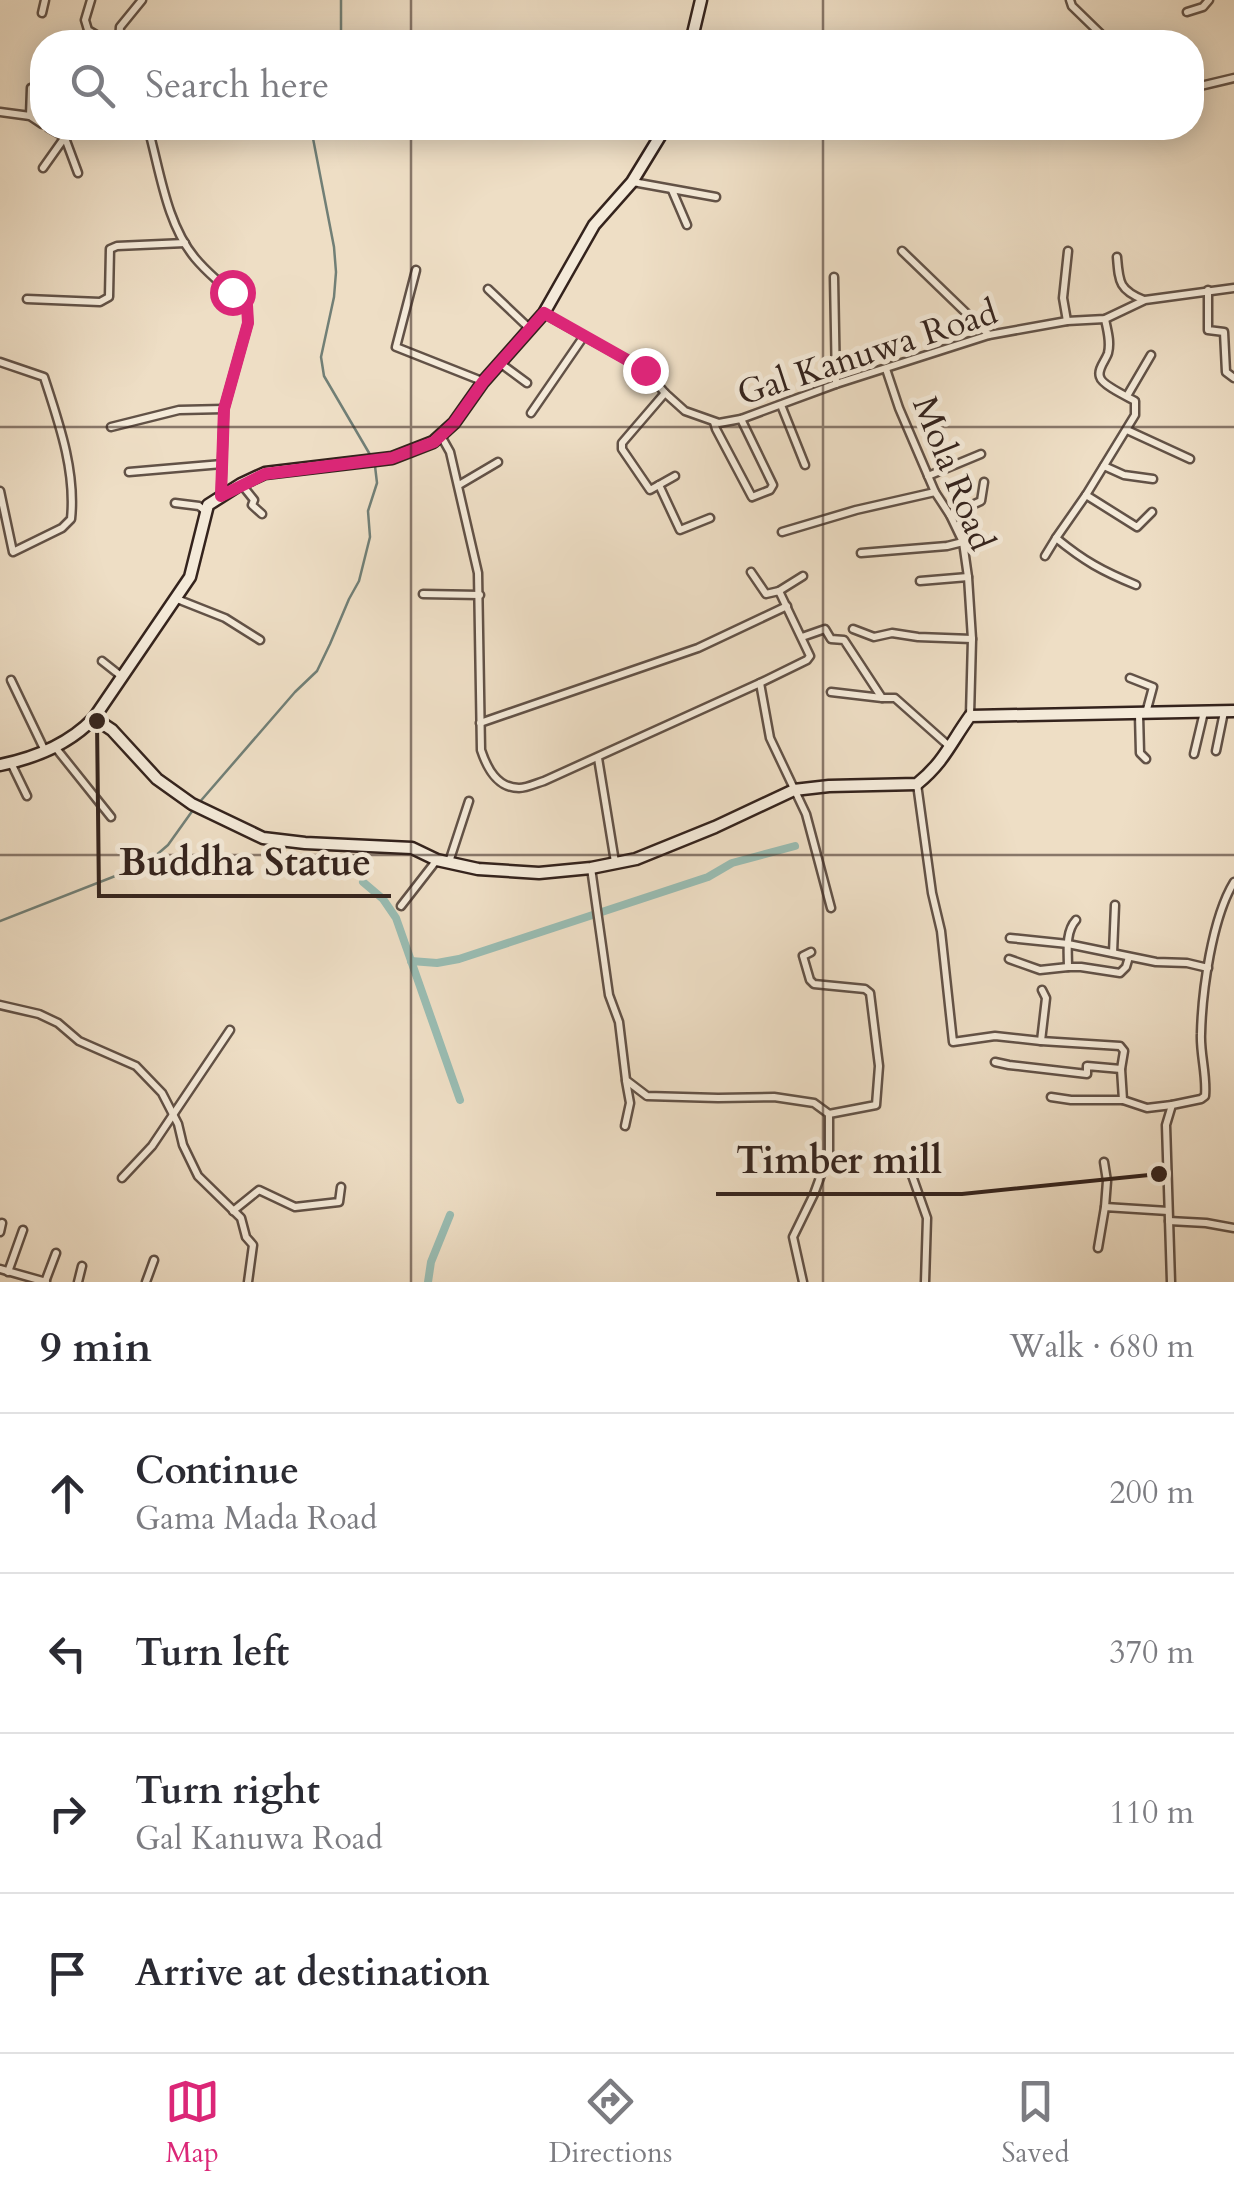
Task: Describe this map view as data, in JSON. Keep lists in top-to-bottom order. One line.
{"streets":{"street":["Gal Kanuwa Road","Mola Road"]},"crossings":[["Gal Kanuwa Road","Mola Road"]],"places":["Buddha Statue","Timber mill"],"page":{"search":"Search here","heading":["9 min","Walk · 680 m"],"list":[["Continue","Gama Mada Road","200 m"],["Turn left","370 m"],["Turn right","Gal Kanuwa Road","110 m"],"Arrive at destination"],"nav":["Map","Directions","Saved"]}}
